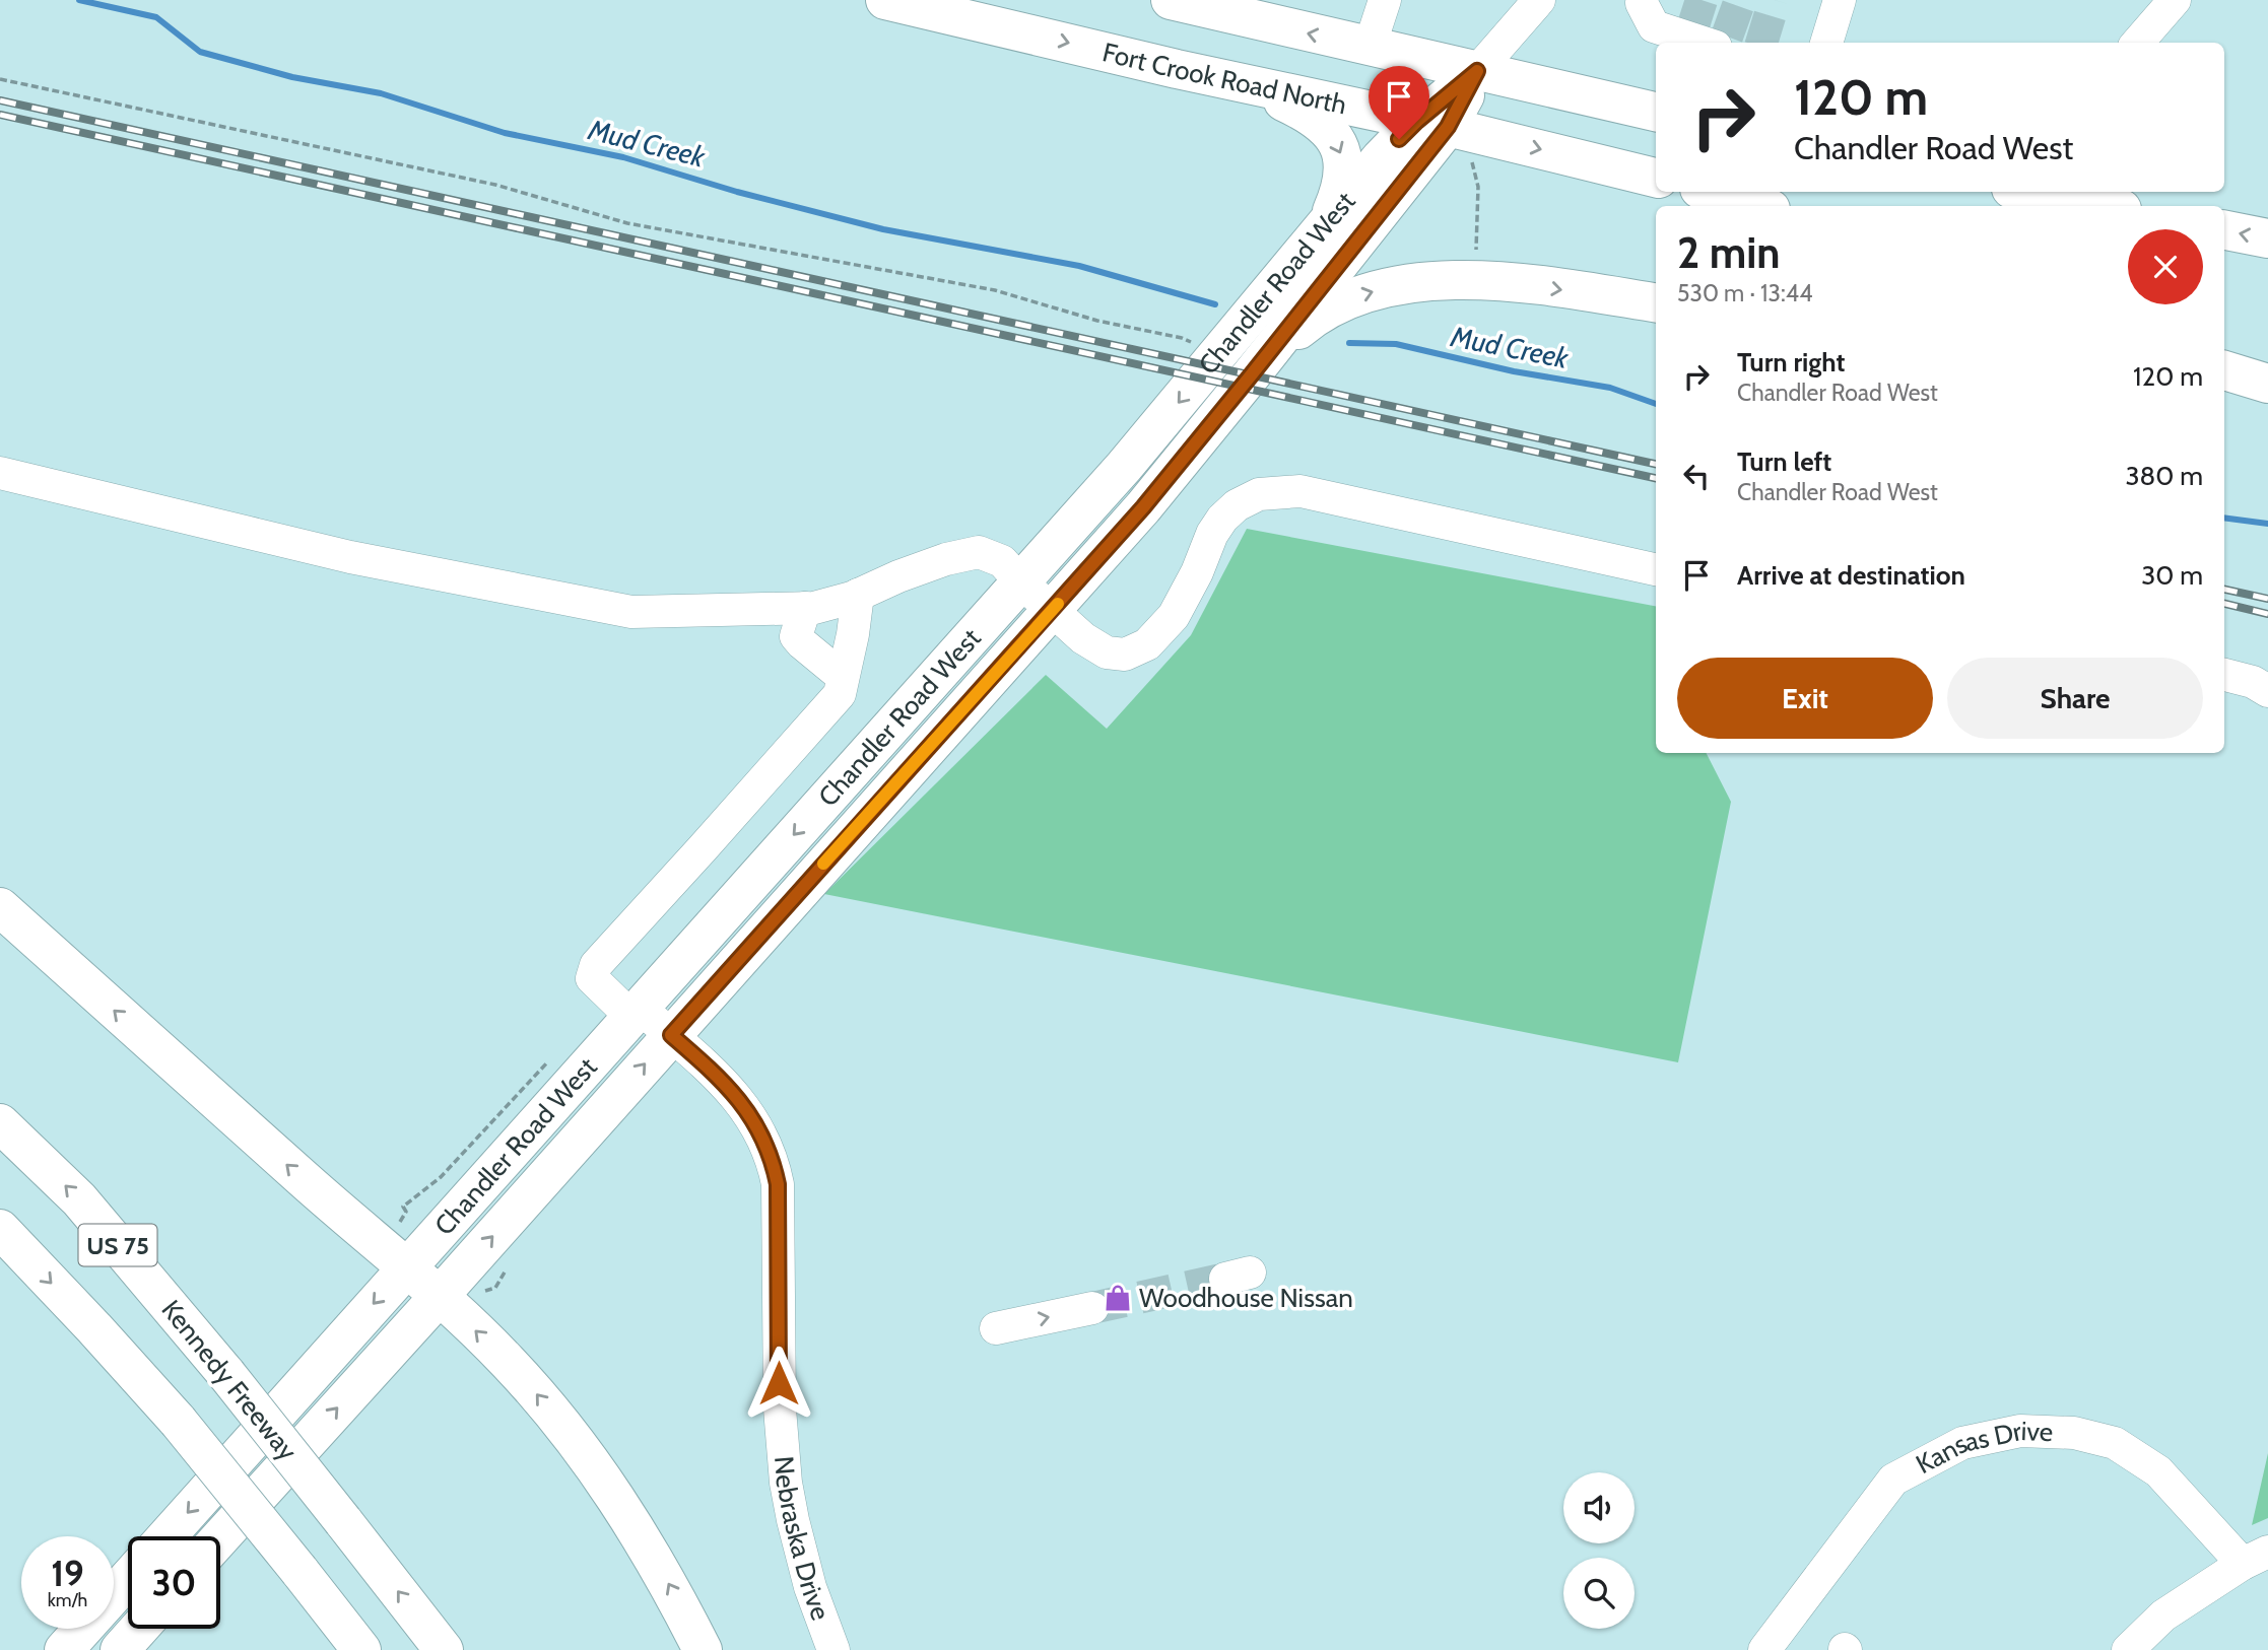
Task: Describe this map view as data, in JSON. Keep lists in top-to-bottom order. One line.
{"streets":{"main road":["Fort Crook Road North","Chandler Road West","US 75","Kennedy Freeway"],"street":["Kansas Drive","Nebraska Drive"]},"crossings":[["Fort Crook Road North","Chandler Road West"],["Chandler Road West","Nebraska Drive"]],"water":["Mud Creek"],"places":{"shop":["Woodhouse Nissan"]},"page":{"turn":["120 m","Chandler Road West"],"heading":["2 min","530 m · 13:44"],"list":[{"name":"Turn right","note":"Chandler Road West","value":"120 m"},{"name":"Turn left","note":"Chandler Road West","value":"380 m"},{"name":"Arrive at destination","value":"30 m"}],"buttons":["Exit","Share"],"speed":"19 km/h","limit":"30"}}
